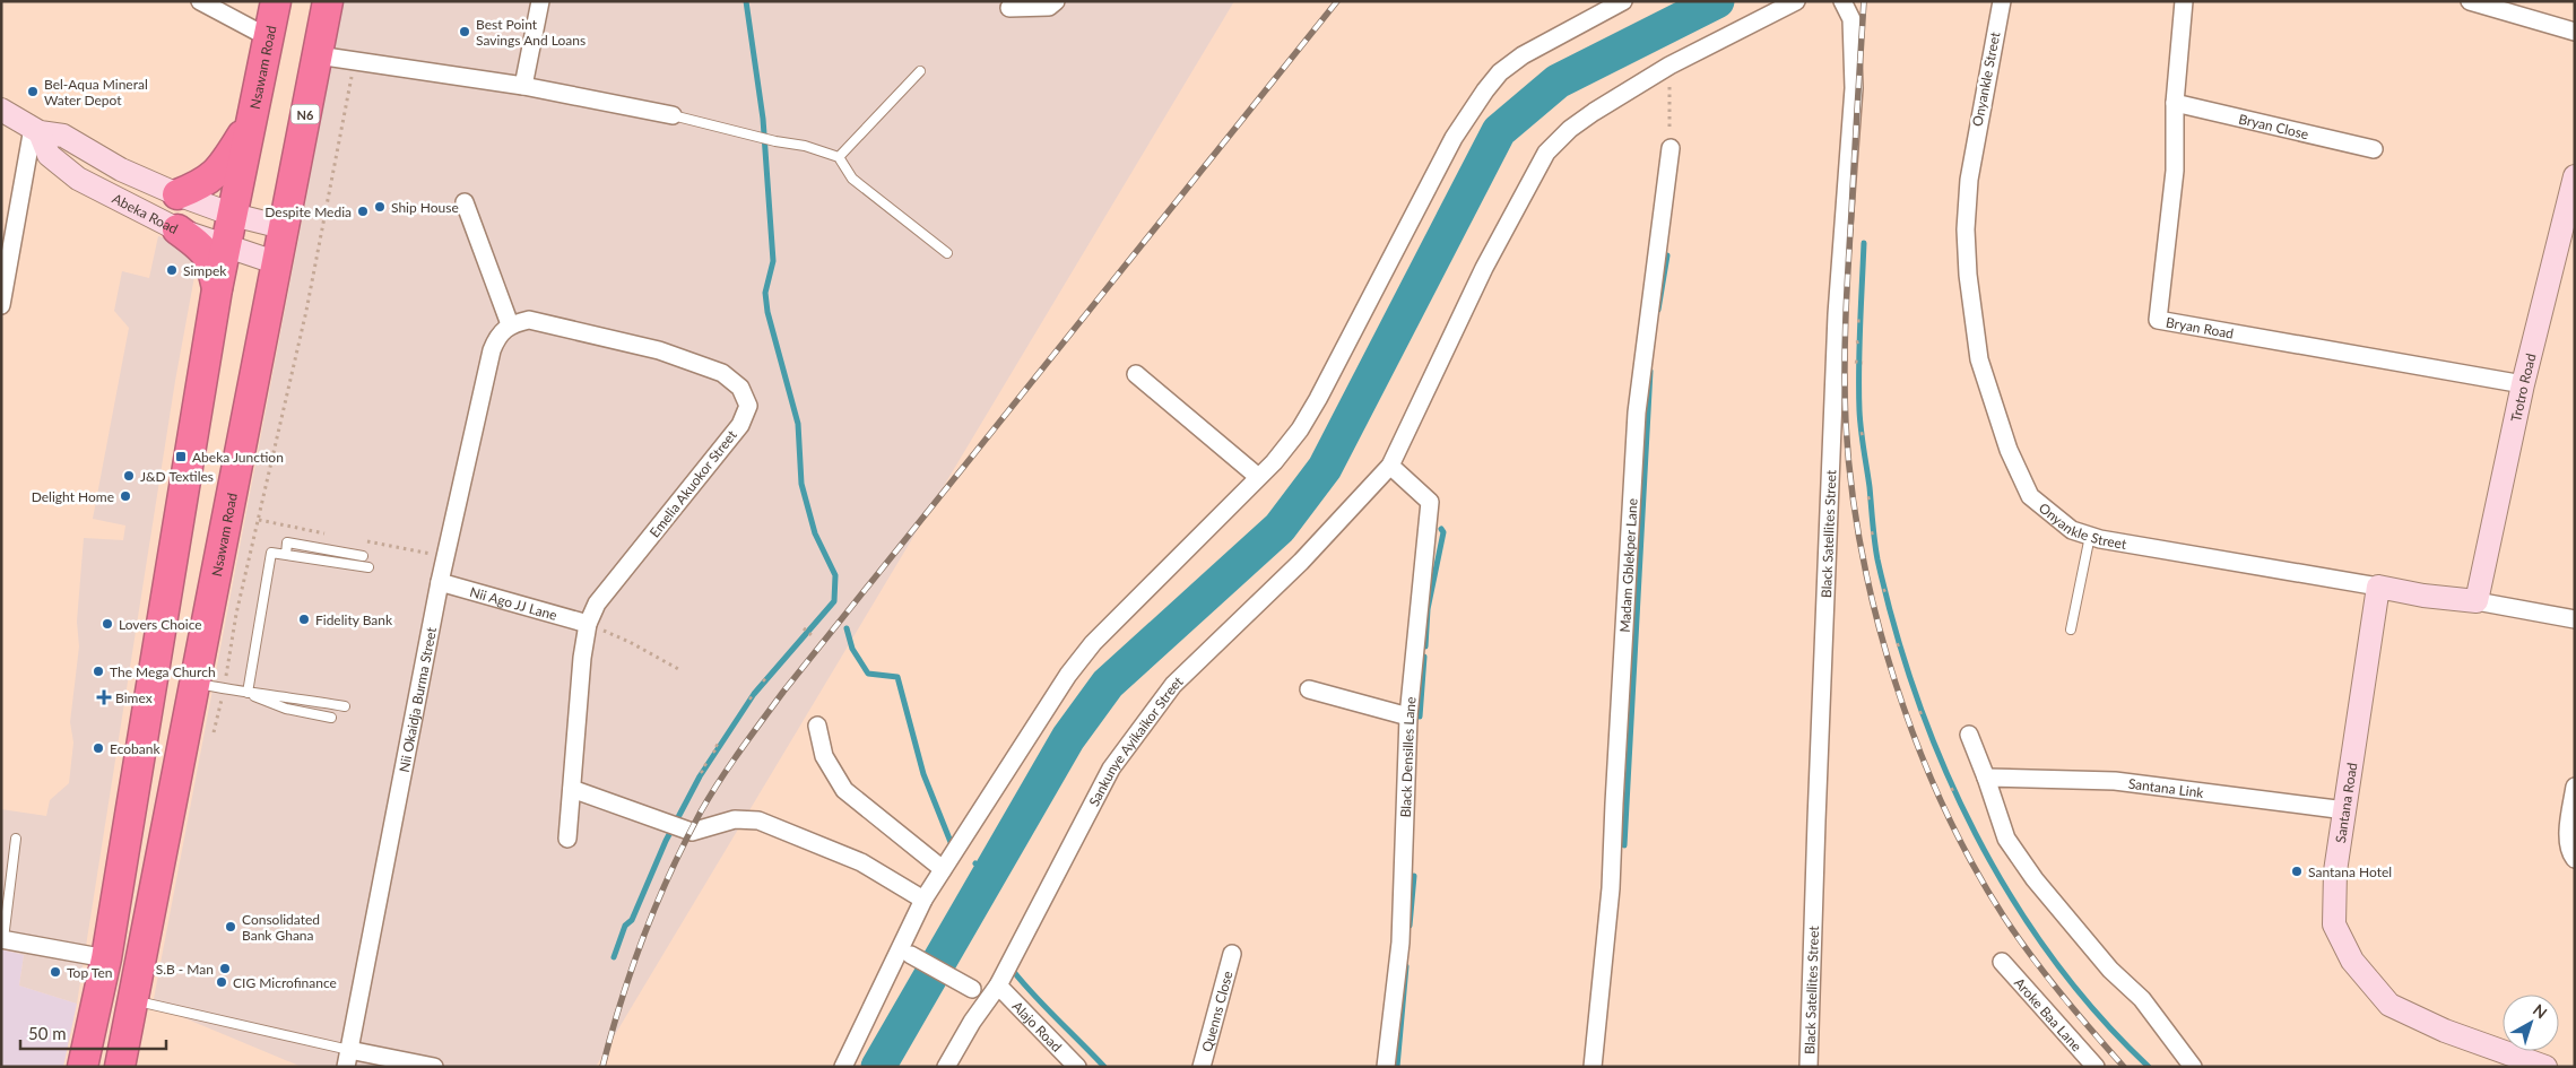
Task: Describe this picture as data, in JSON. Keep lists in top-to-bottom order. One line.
{"streets":{"highway":["Nsawam Road","N6"],"street":["Onyankle Street","Bryan Close","Abeka Road","Bryan Road","Trotro Road","Emelia Akuokor Street","Black Satellites Street","Madam Gblekper Lane","Nii Ago JJ Lane","Nii Okaidja Burma Street","Sankunye Ayikaikor Street","Black Densilles Lane","Santana Link","Santana Road","Quenns Close","Aroke Baa Lane","Alajo Road"]},"crossings":[["Nsawam Road","Abeka Road"],["Onyankle Street","Trotro Road"],["Onyankle Street","Santana Road"],["Bryan Close","Bryan Road"],["Bryan Road","Trotro Road"],["Emelia Akuokor Street","Nii Ago JJ Lane"],["Emelia Akuokor Street","Nii Okaidja Burma Street"],["Nii Ago JJ Lane","Nii Okaidja Burma Street"],["Sankunye Ayikaikor Street","Black Densilles Lane"],["Sankunye Ayikaikor Street","Alajo Road"],["Santana Link","Santana Road"]],"places":{"other":["Best Point Savings And Loans","Bel-Aqua Mineral Water Depot","Ship House","Despite Media","Simpek","J&D Textiles","Delight Home","Fidelity Bank","Lovers Choice","The Mega Church","Ecobank","Santana Hotel","Consolidated Bank Ghana","S.B - Man","Top Ten","CIG Microfinance"],"transit":["Abeka Junction"],"health":["Bimex"]},"scale_bar":"50 m","north":"top right"}
